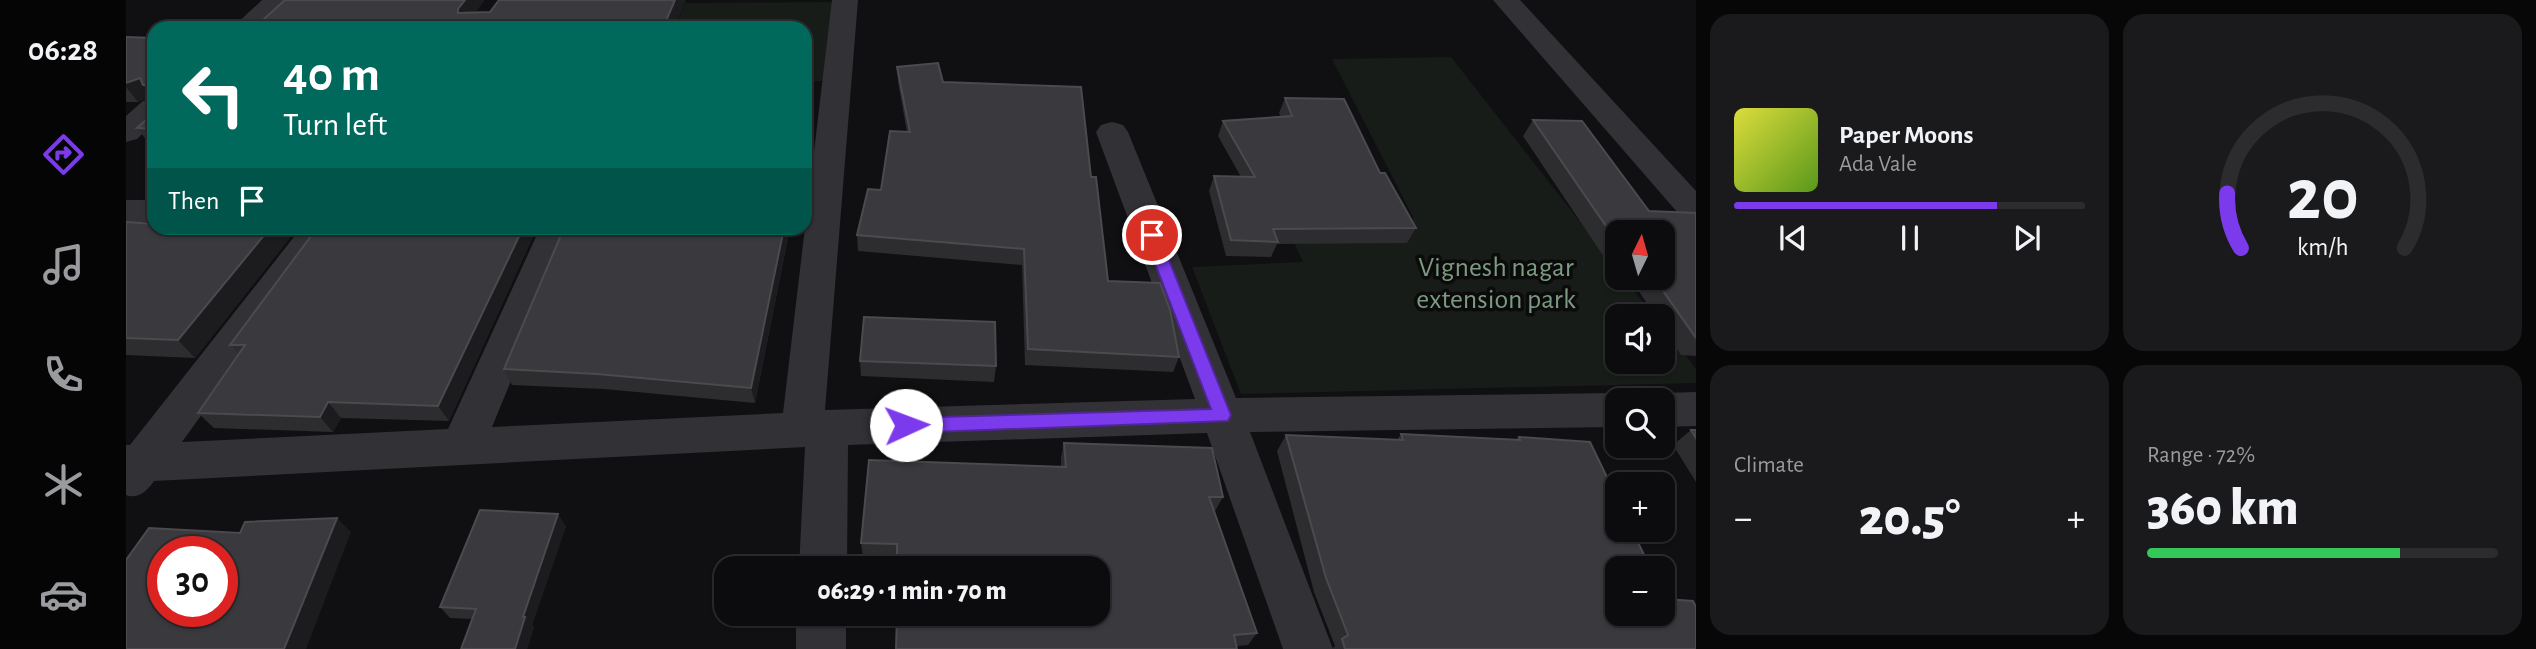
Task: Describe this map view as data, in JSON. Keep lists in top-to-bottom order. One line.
{"parks":["Vignesh nagar extension park"],"north":"top","page":{"tabs":"06:28","turn":["40 m","Turn left"],"song":["Paper Moons","Ada Vale"],"then":"Then","map_buttons":["+","−"],"tile":["Climate",["Range · 72%","360 km"]],"heat":["−","20.5°","+"],"limit":"30","trip":"06:29 · 1 min · 70 m","gauge":["20","km/h"]}}
